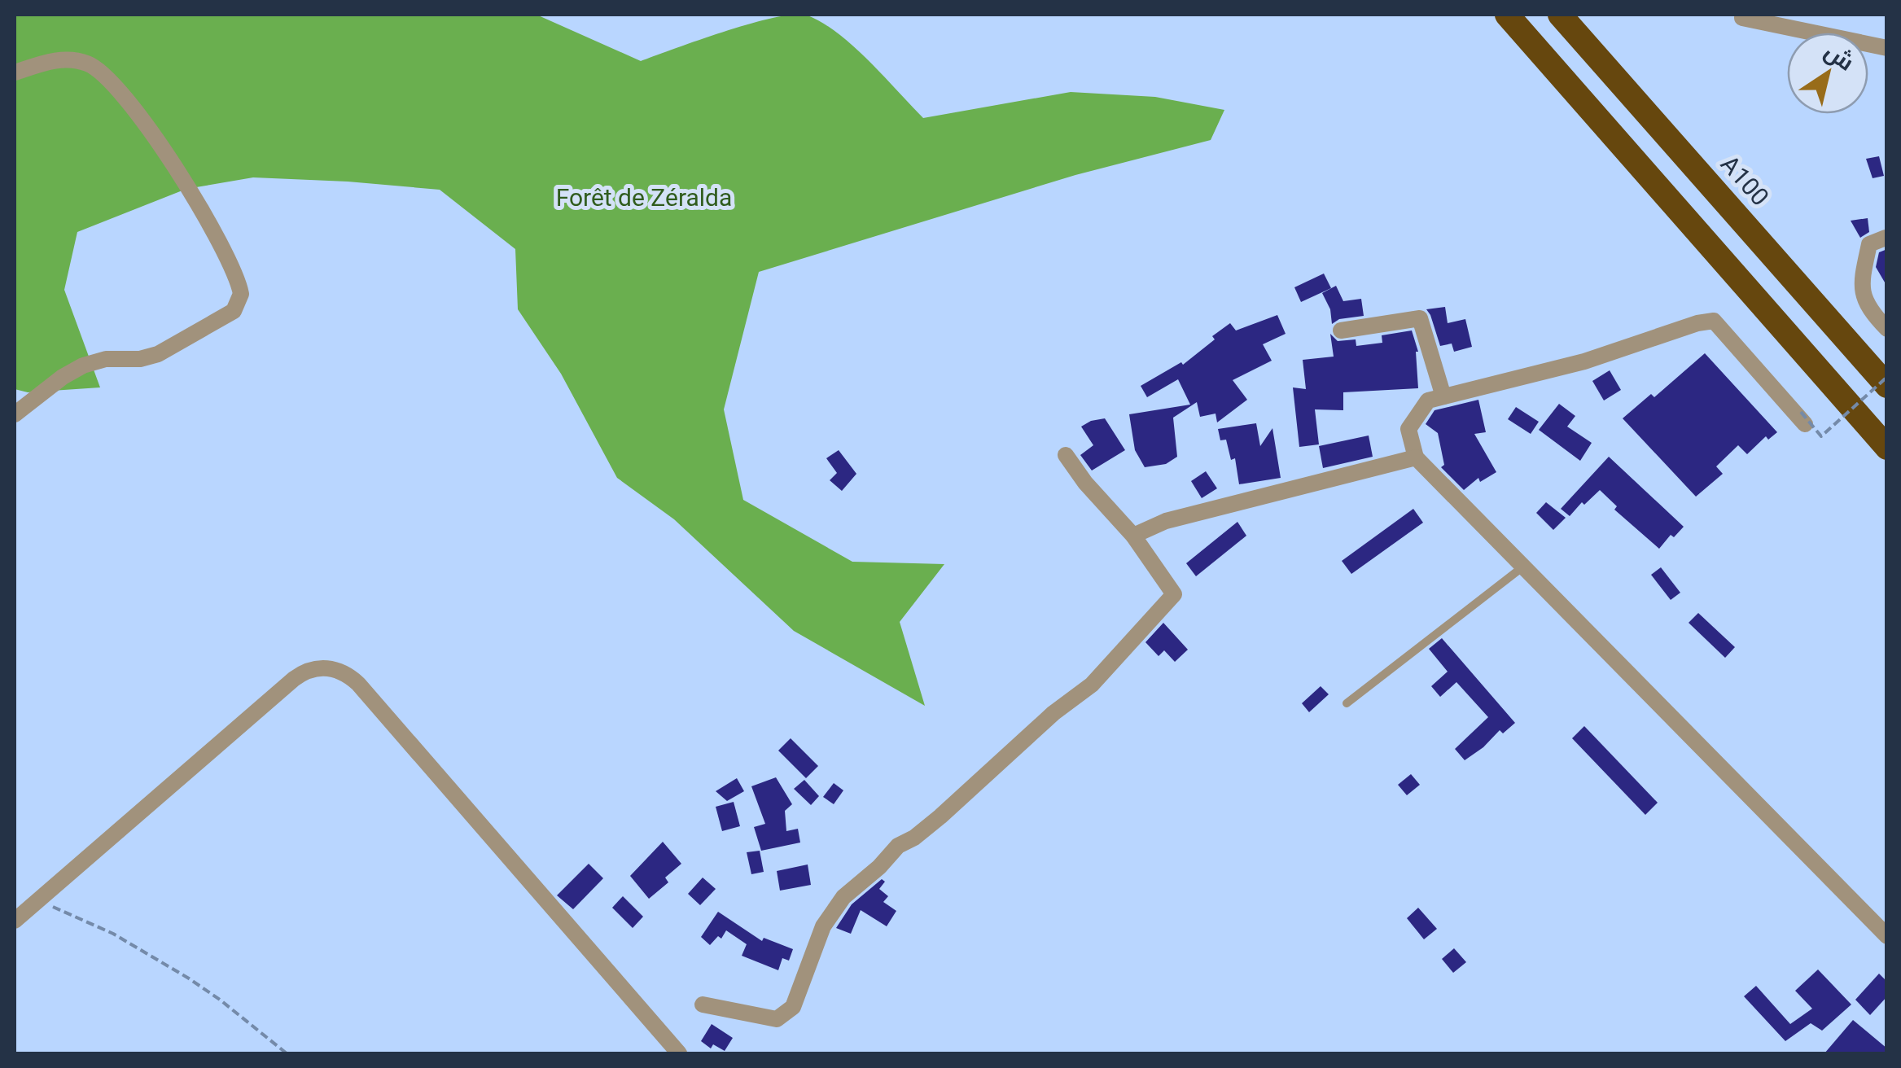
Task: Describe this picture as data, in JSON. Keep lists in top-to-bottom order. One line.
{"streets":{"highway":["A100"]},"parks":["Forêt de Zéralda"],"north":"top right"}
